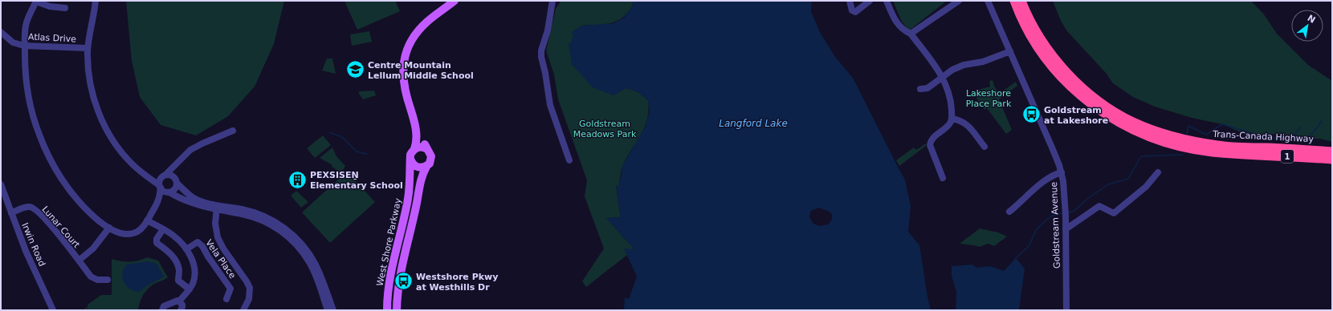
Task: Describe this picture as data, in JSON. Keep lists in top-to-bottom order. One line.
{"streets":{"highway":["Trans-Canada Highway","1"],"main road":["West Shore Parkway"],"street":["Atlas Drive","Goldstream Avenue","Lunar Court","Irwin Road","Vela Place"]},"crossings":[["Lunar Court","Irwin Road"]],"water":["Langford Lake"],"parks":["Lakeshore Place Park","Goldstream Meadows Park"],"places":{"school or university":["Centre Mountain Lellum Middle School"],"bus stop":["Goldstream at Lakeshore","Westshore Pkwy at Westhills Dr"],"building":["PEXSISEṈ Elementary School"]},"north":"top right"}
